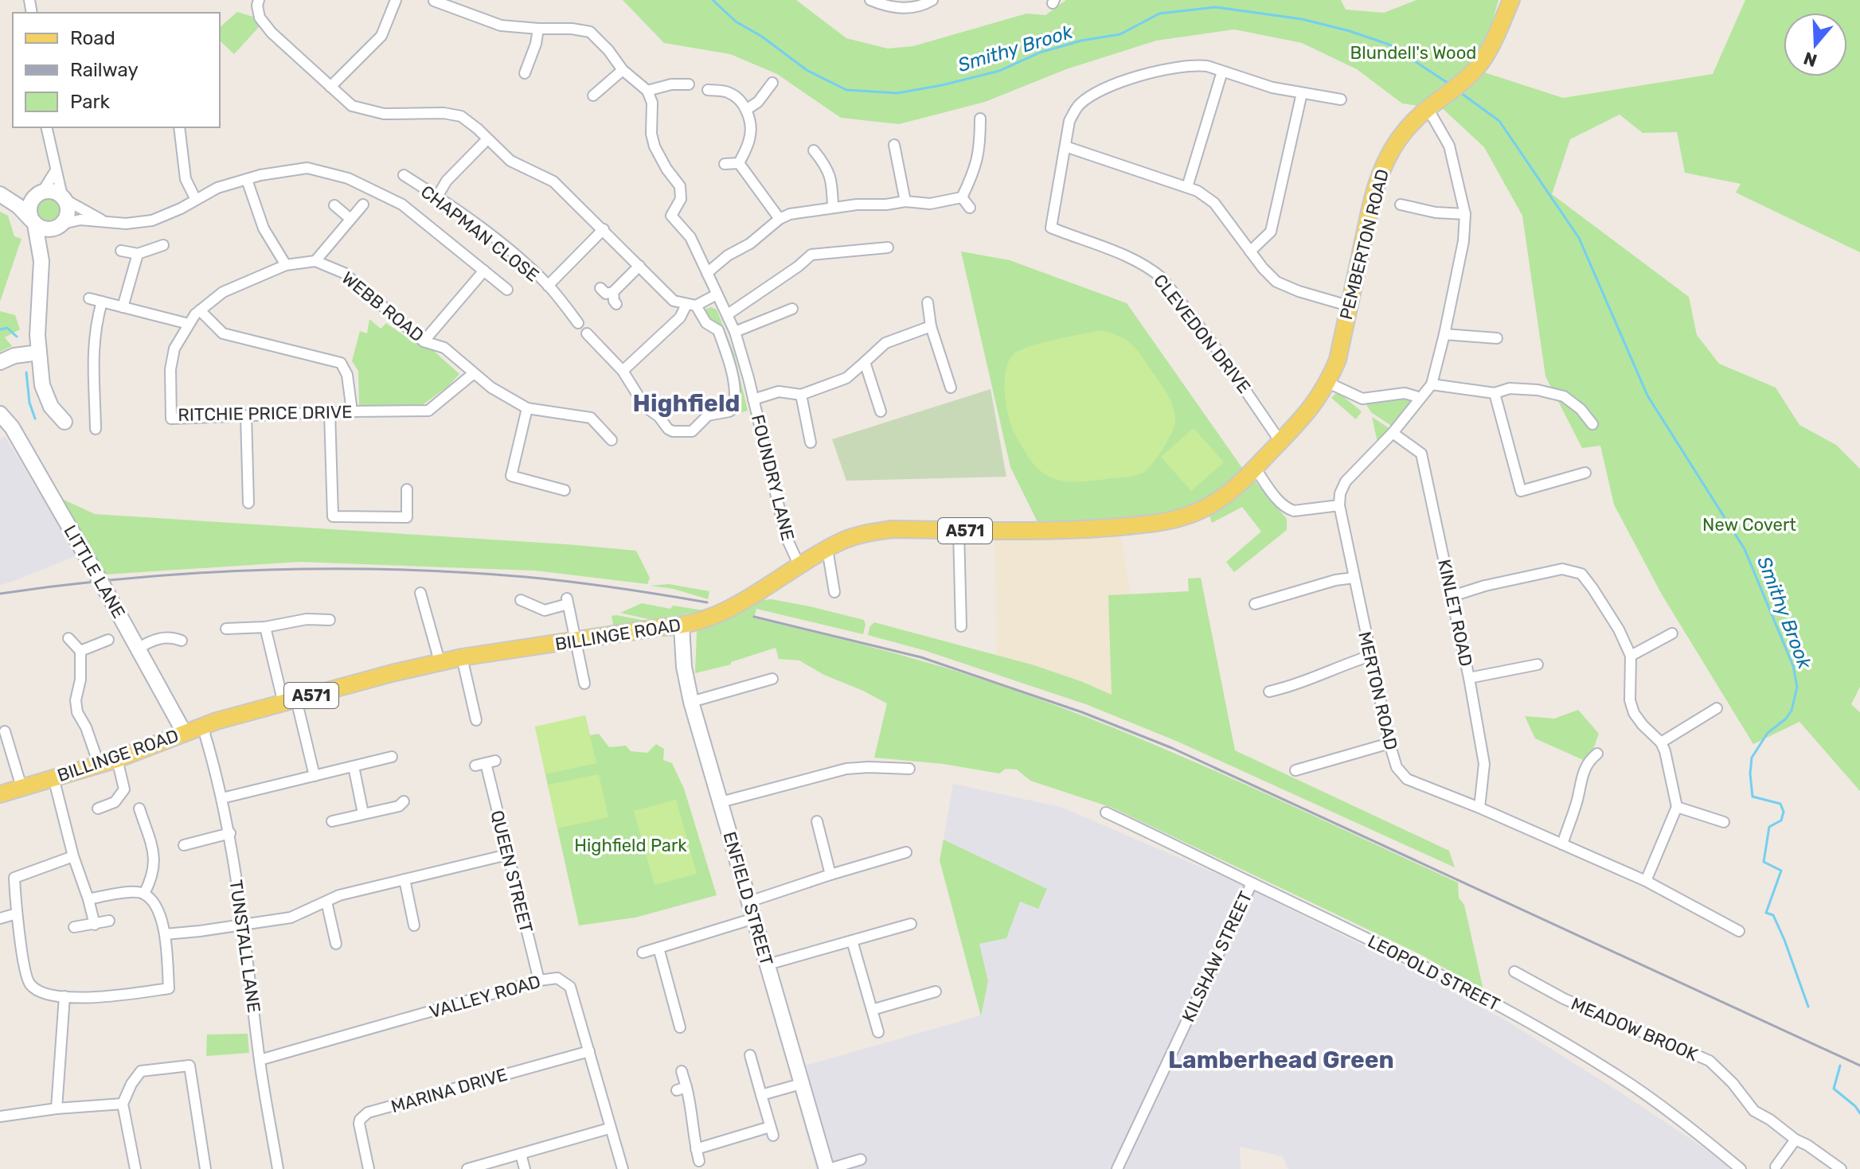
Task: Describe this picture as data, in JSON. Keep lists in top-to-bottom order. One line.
{"streets":{"main road":["PEMBERTON ROAD","A571","BILLINGE ROAD"],"street":["CHAPMAN CLOSE","WEBB ROAD","CLEVEDON DRIVE","RITCHIE PRICE DRIVE","FOUNDRY LANE","LITTLE LANE","KINLET ROAD","MERTON ROAD","QUEEN STREET","ENFIELD STREET","TUNSTALL LANE","KILSHAW STREET","LEOPOLD STREET","VALLEY ROAD","MEADOW BROOK","MARINA DRIVE"]},"crossings":[["PEMBERTON ROAD","CLEVEDON DRIVE"],["PEMBERTON ROAD","BILLINGE ROAD"],["WEBB ROAD","RITCHIE PRICE DRIVE"],["FOUNDRY LANE","BILLINGE ROAD"],["LITTLE LANE","BILLINGE ROAD"],["KINLET ROAD","MERTON ROAD"],["BILLINGE ROAD","ENFIELD STREET"],["BILLINGE ROAD","TUNSTALL LANE"],["QUEEN STREET","VALLEY ROAD"],["TUNSTALL LANE","VALLEY ROAD"],["KILSHAW STREET","LEOPOLD STREET"],["VALLEY ROAD","MARINA DRIVE"]],"districts":["Highfield","Lamberhead Green"],"water":["Smithy Brook"],"parks":["Blundell's Wood","New Covert","Highfield Park"],"legend":["Road","Railway","Park"],"north":"bottom"}
